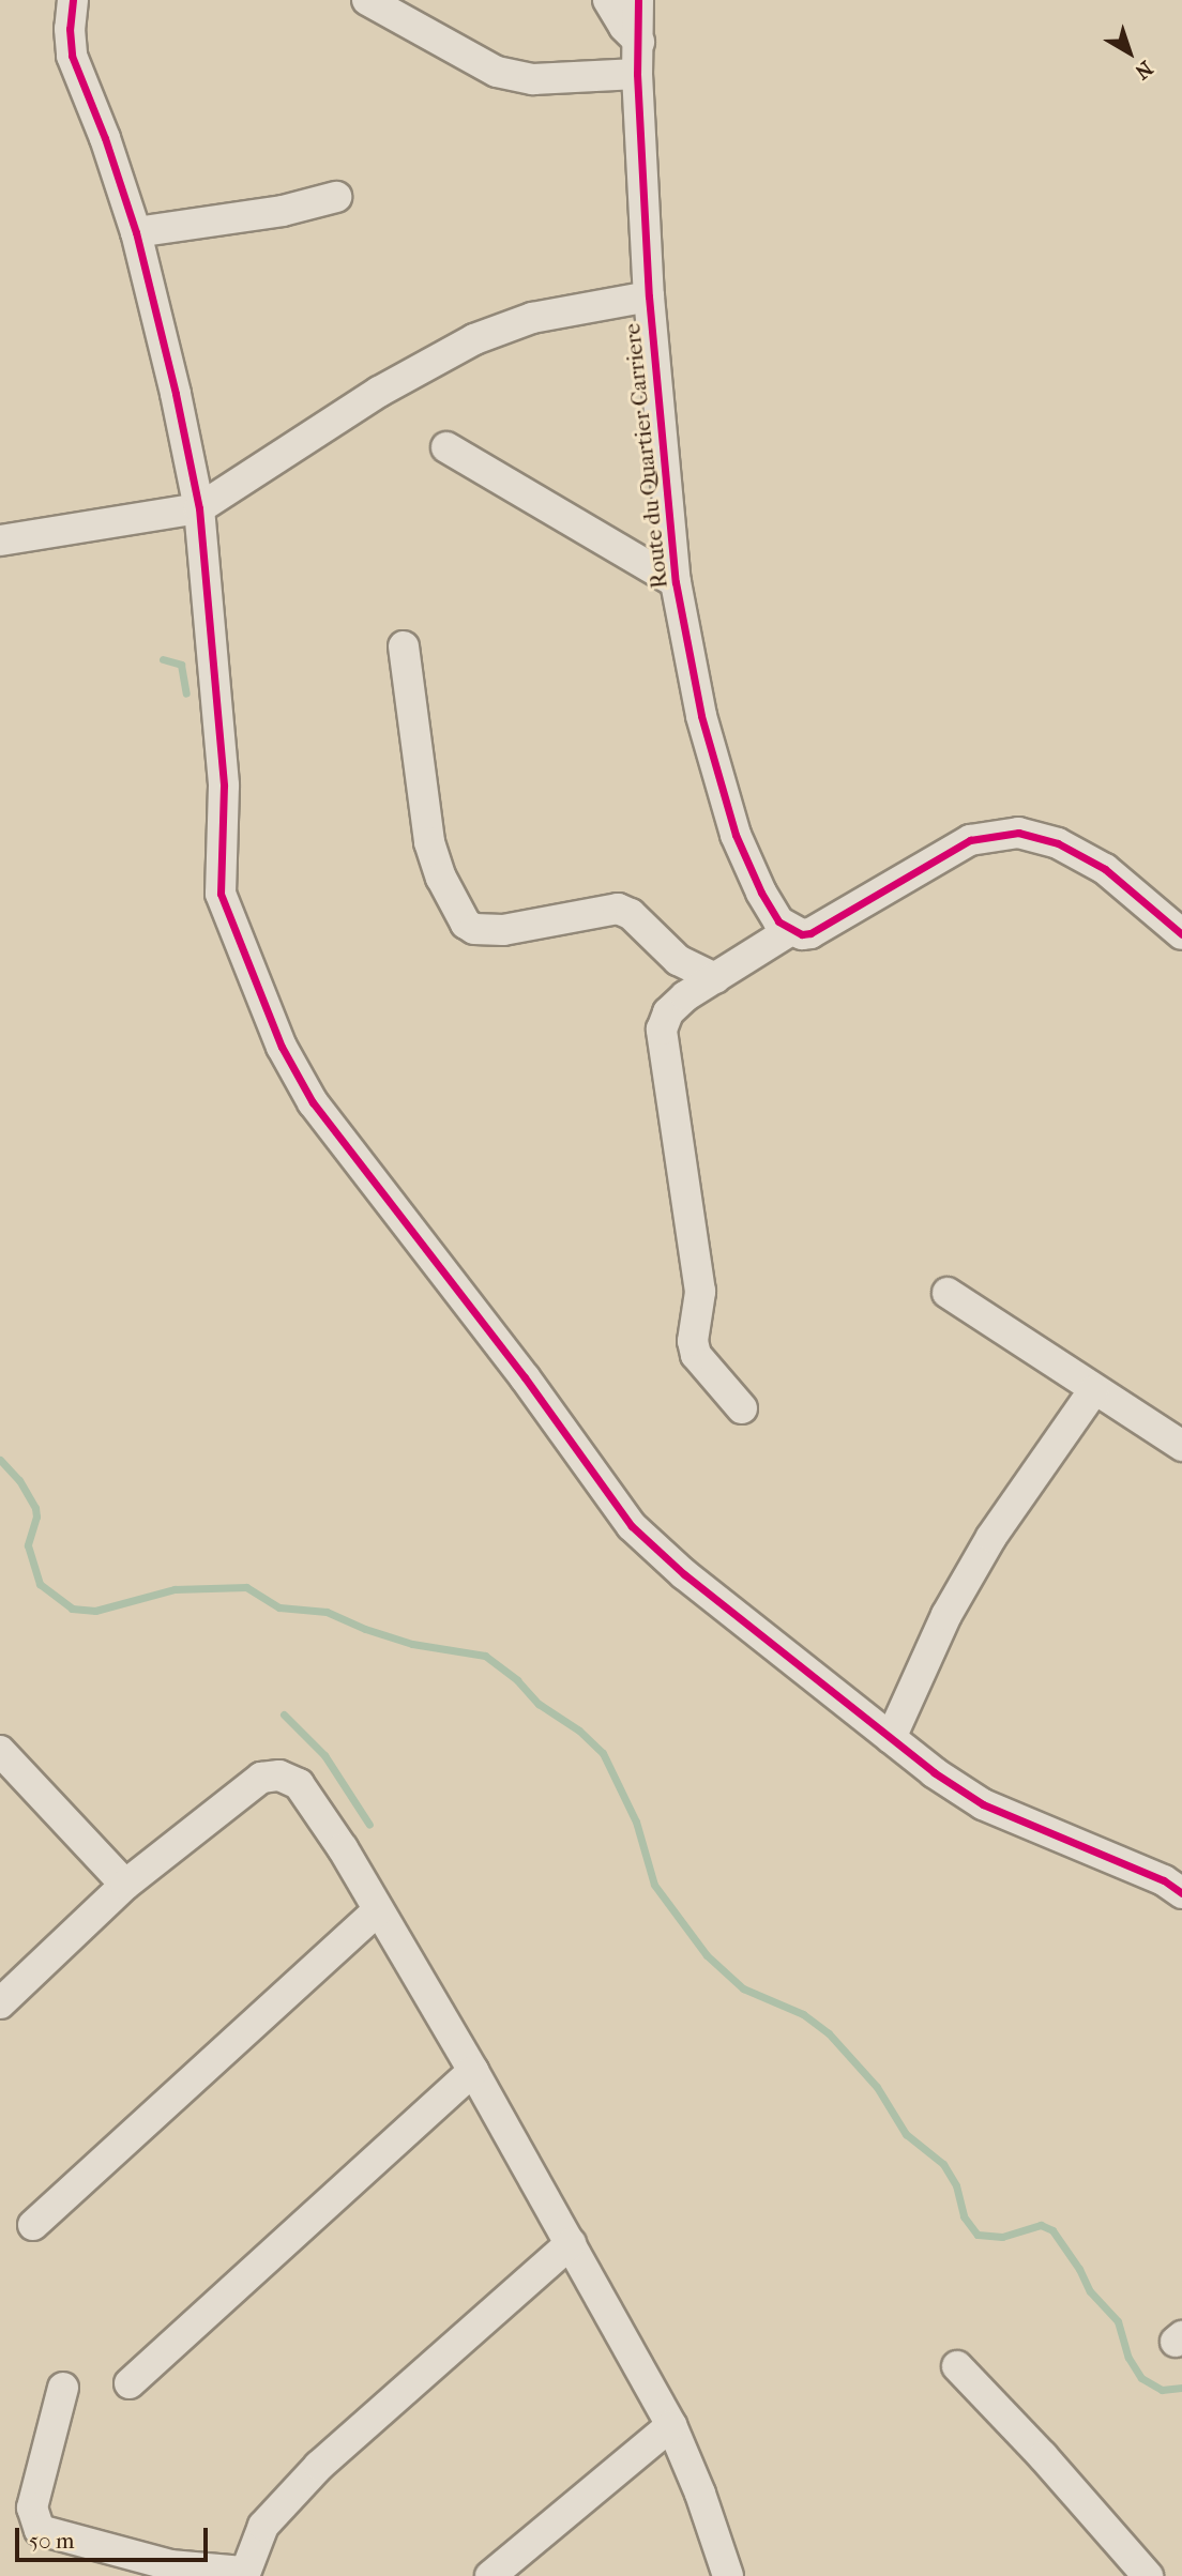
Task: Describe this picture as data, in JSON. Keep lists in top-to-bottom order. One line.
{"streets":{"street":["Route du Quartier Carriere"]},"scale_bar":"50 m","north":"bottom right"}
